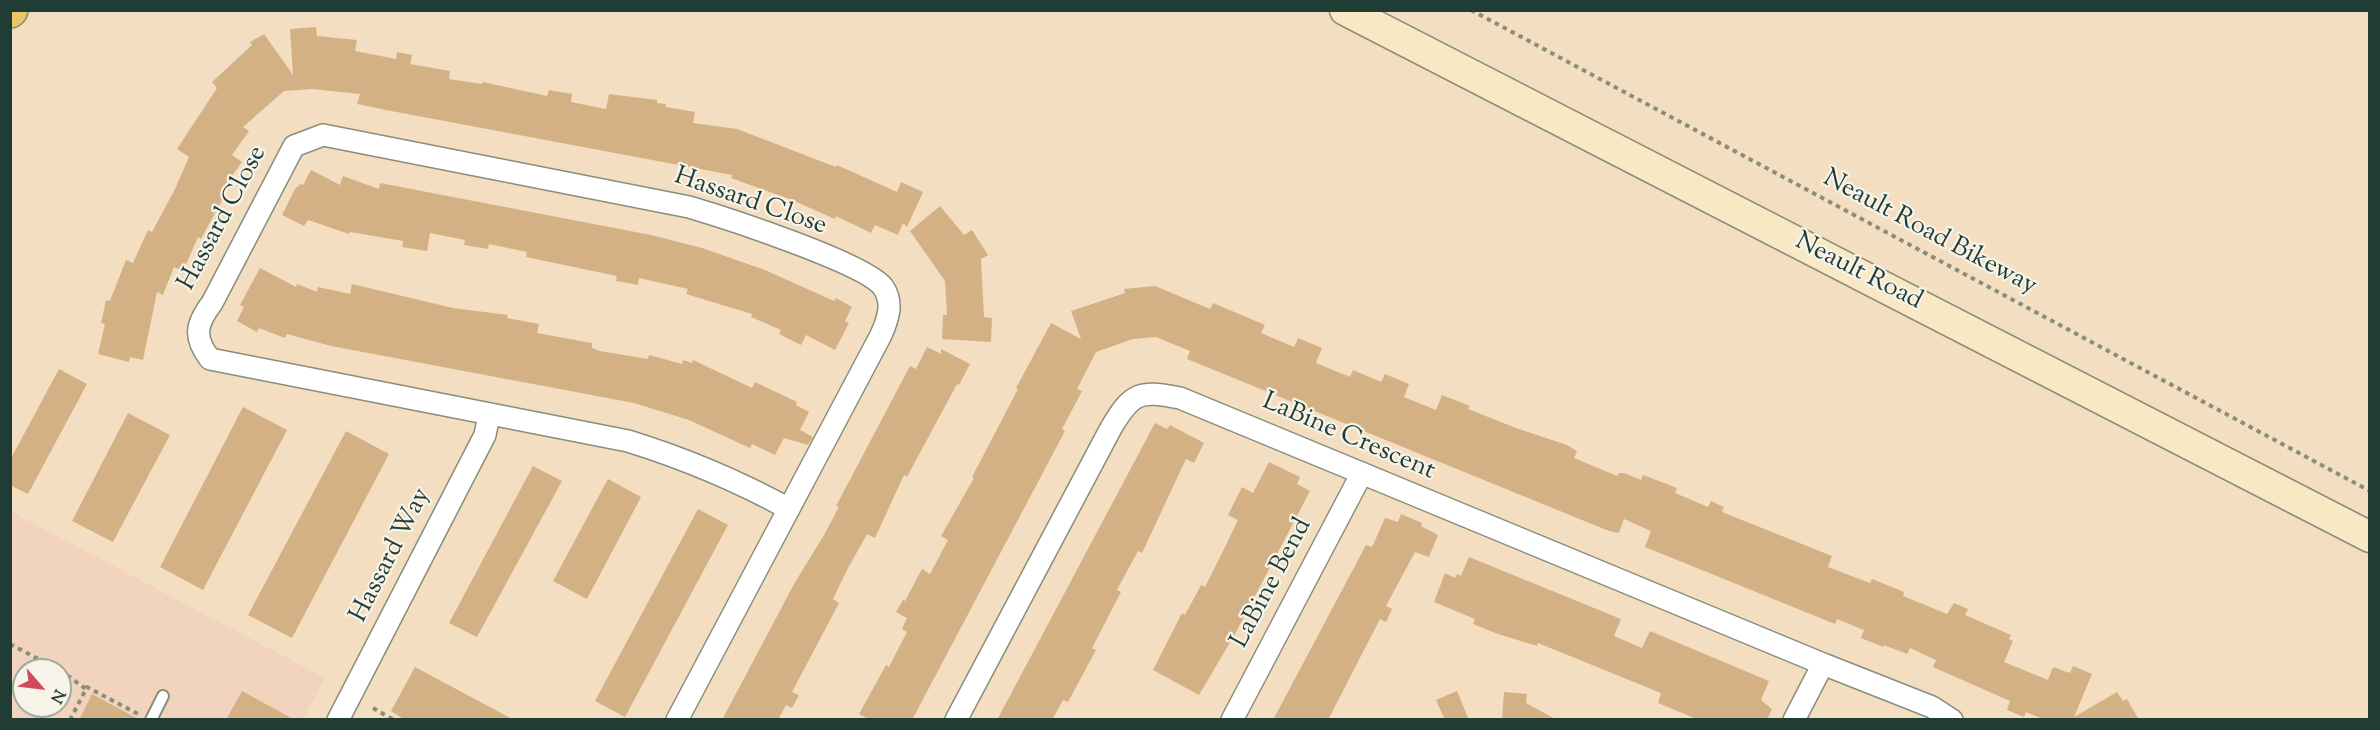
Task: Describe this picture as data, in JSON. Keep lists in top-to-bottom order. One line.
{"streets":{"main road":["Neault Road"],"street":["Hassard Close","LaBine Crescent","Hassard Way","LaBine Bend"],"path":["Neault Road Bikeway"]},"crossings":[["Hassard Close","Hassard Way"],["LaBine Crescent","LaBine Bend"]],"north":"bottom right"}
